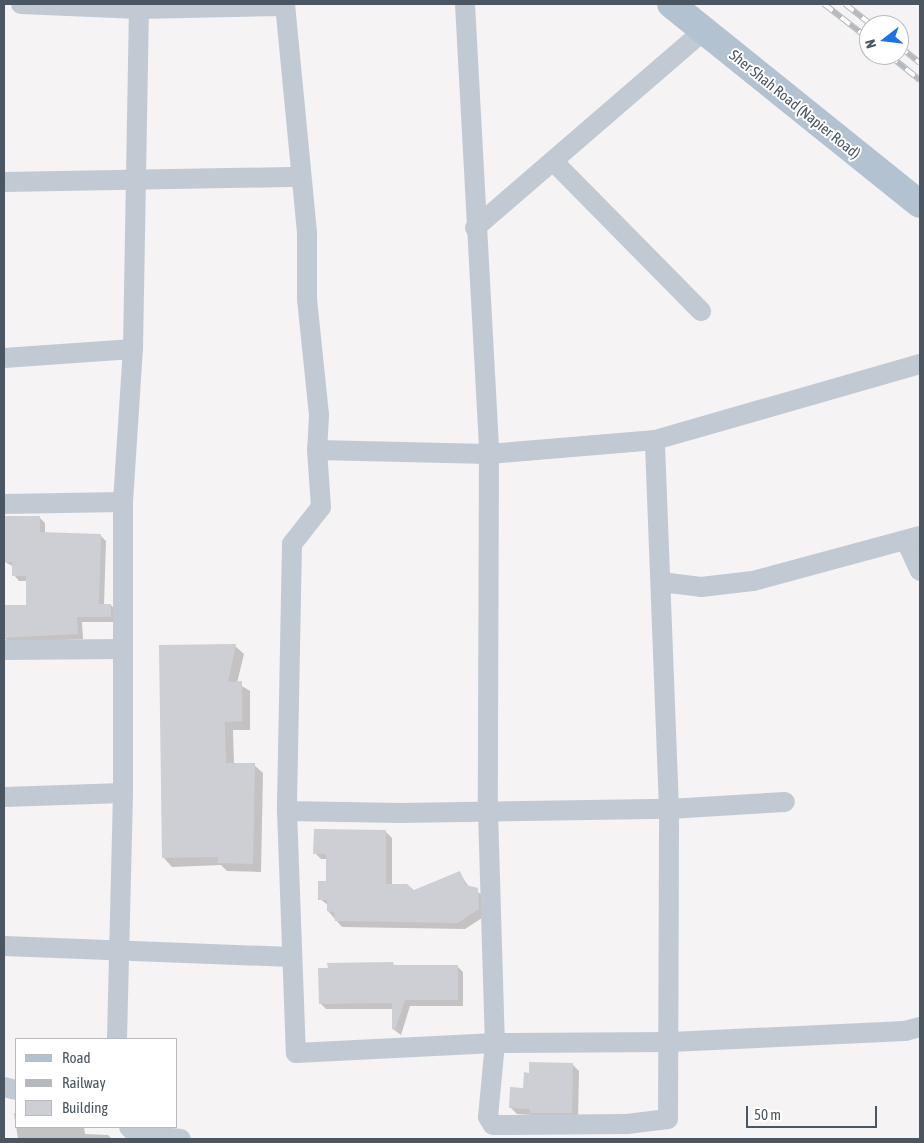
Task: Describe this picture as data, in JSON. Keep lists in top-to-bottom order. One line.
{"streets":{"main road":["Sher Shah Road (Napier Road)"]},"legend":["Road","Railway","Building"],"scale_bar":"50 m","north":"left"}
